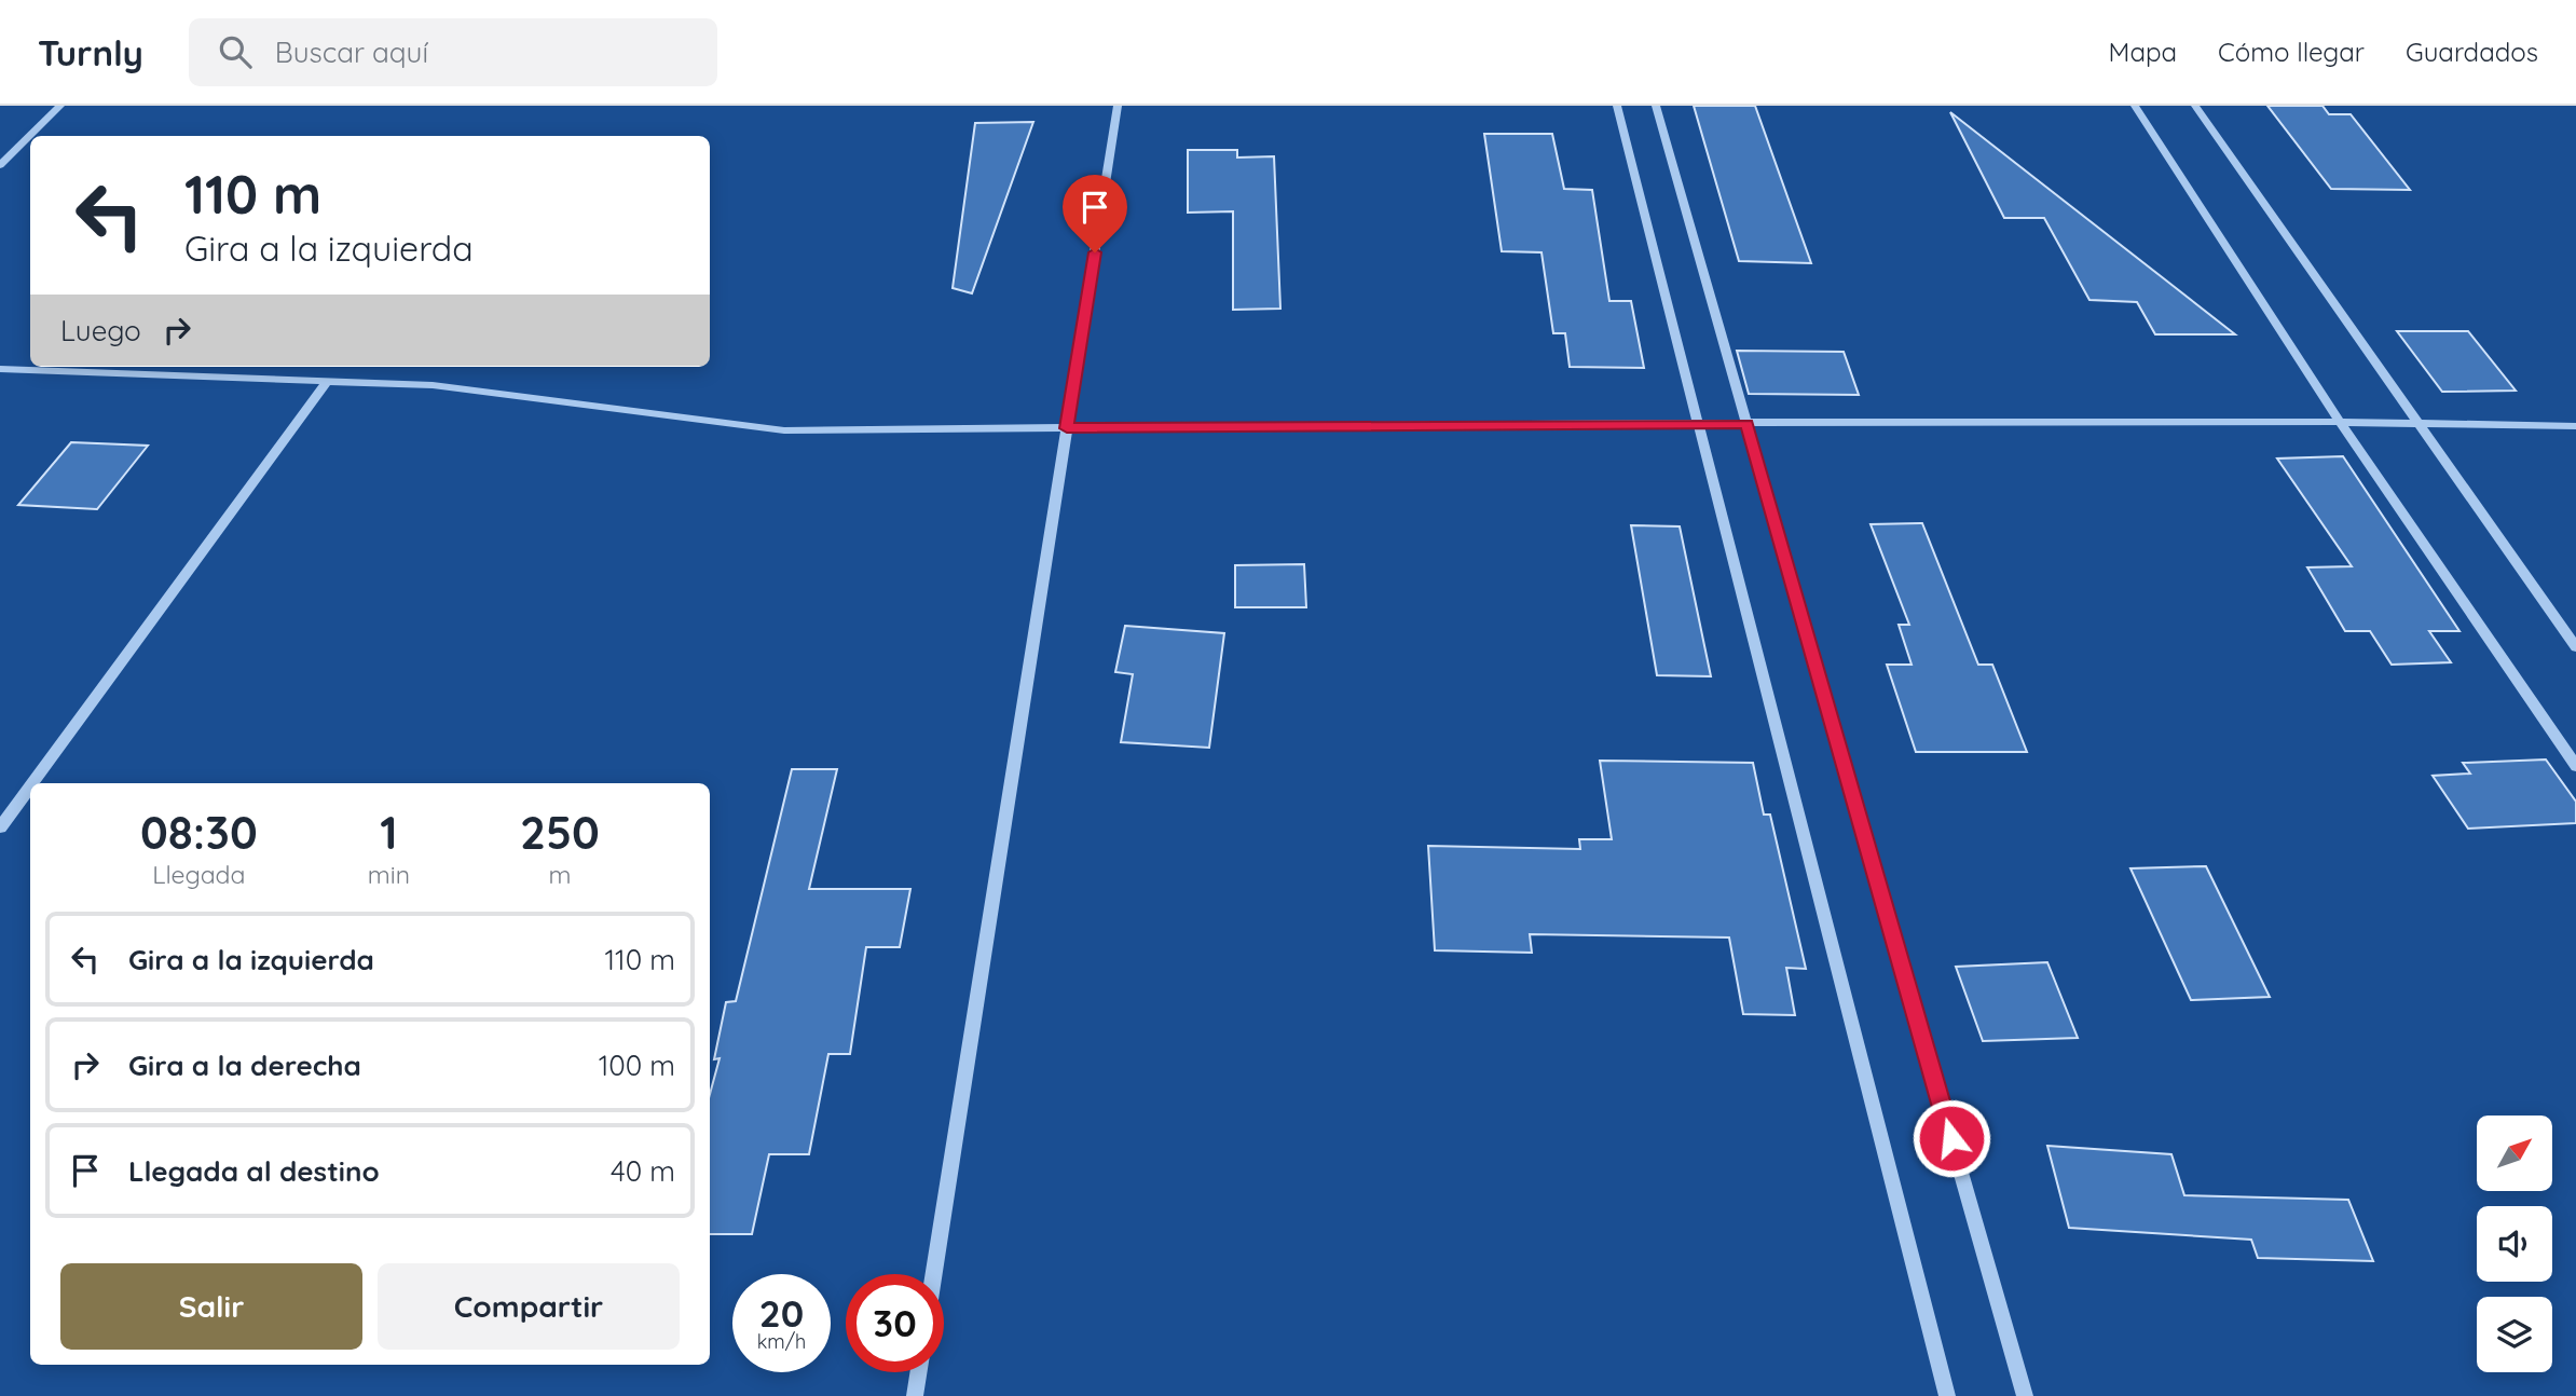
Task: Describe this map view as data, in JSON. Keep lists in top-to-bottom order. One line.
{"north":"top right","page":{"header":"Turnly","search":"Buscar aquí","nav":["Mapa","Cómo llegar","Guardados"],"turn":["110 m","Gira a la izquierda"],"then":"Luego","eta":["08:30","Llegada","1","min","250","m"],"list":[{"name":"Gira a la izquierda","value":"110 m"},{"name":"Gira a la derecha","value":"100 m"},{"name":"Llegada al destino","value":"40 m"}],"buttons":["Salir","Compartir"],"speed":"20 km/h","limit":"30"}}
